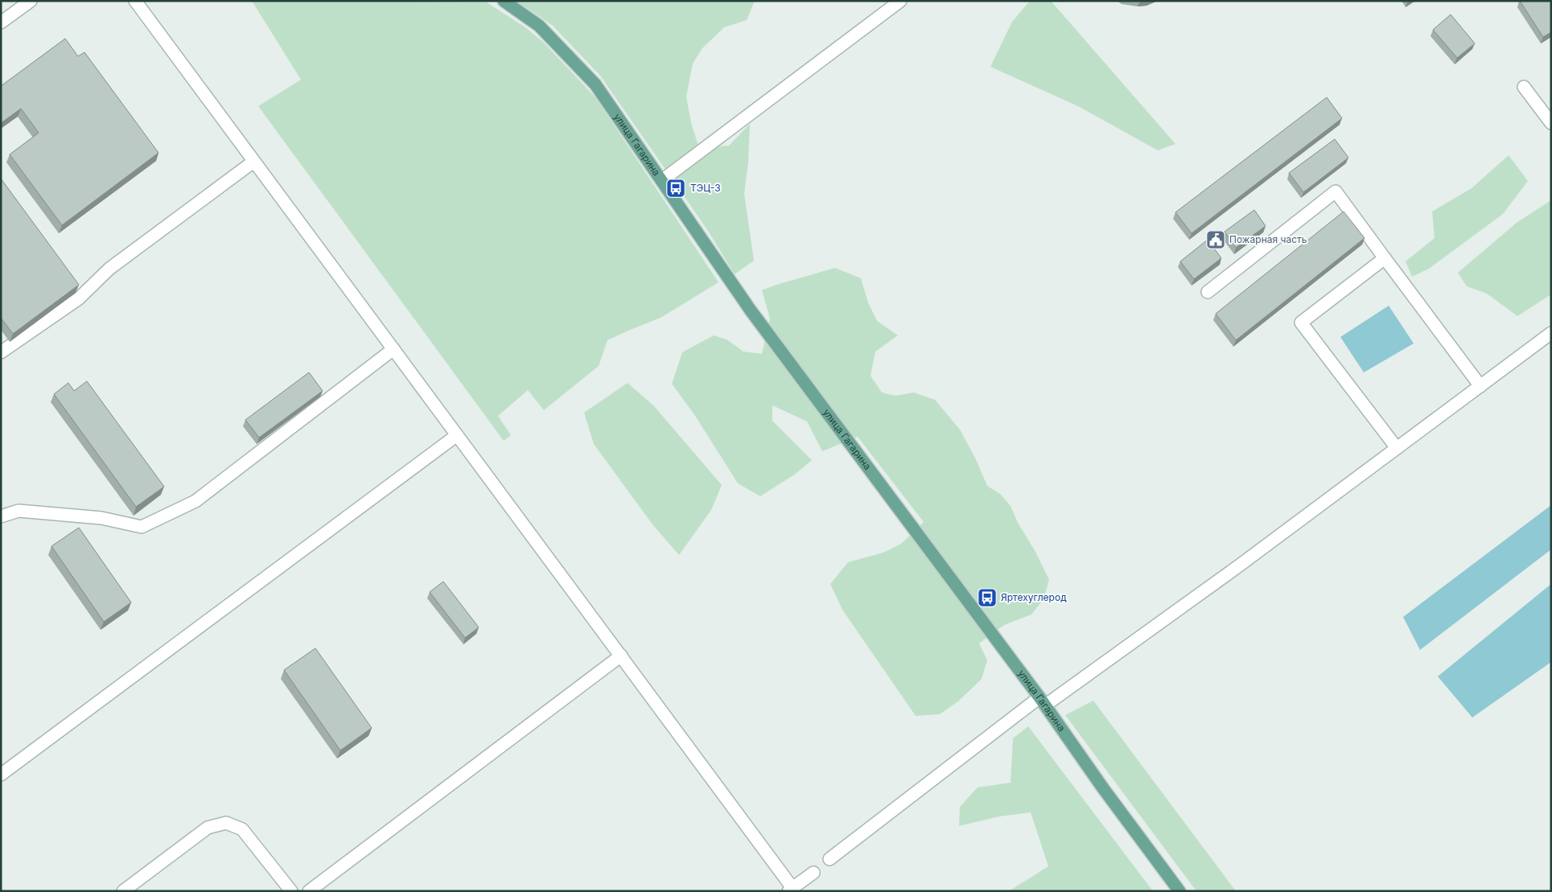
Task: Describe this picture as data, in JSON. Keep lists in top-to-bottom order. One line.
{"streets":{"main road":["улица Гагарина"]},"places":{"bus stop":["ТЭЦ-3","Яртехуглерод"],"public building":["Пожарная часть"]}}
